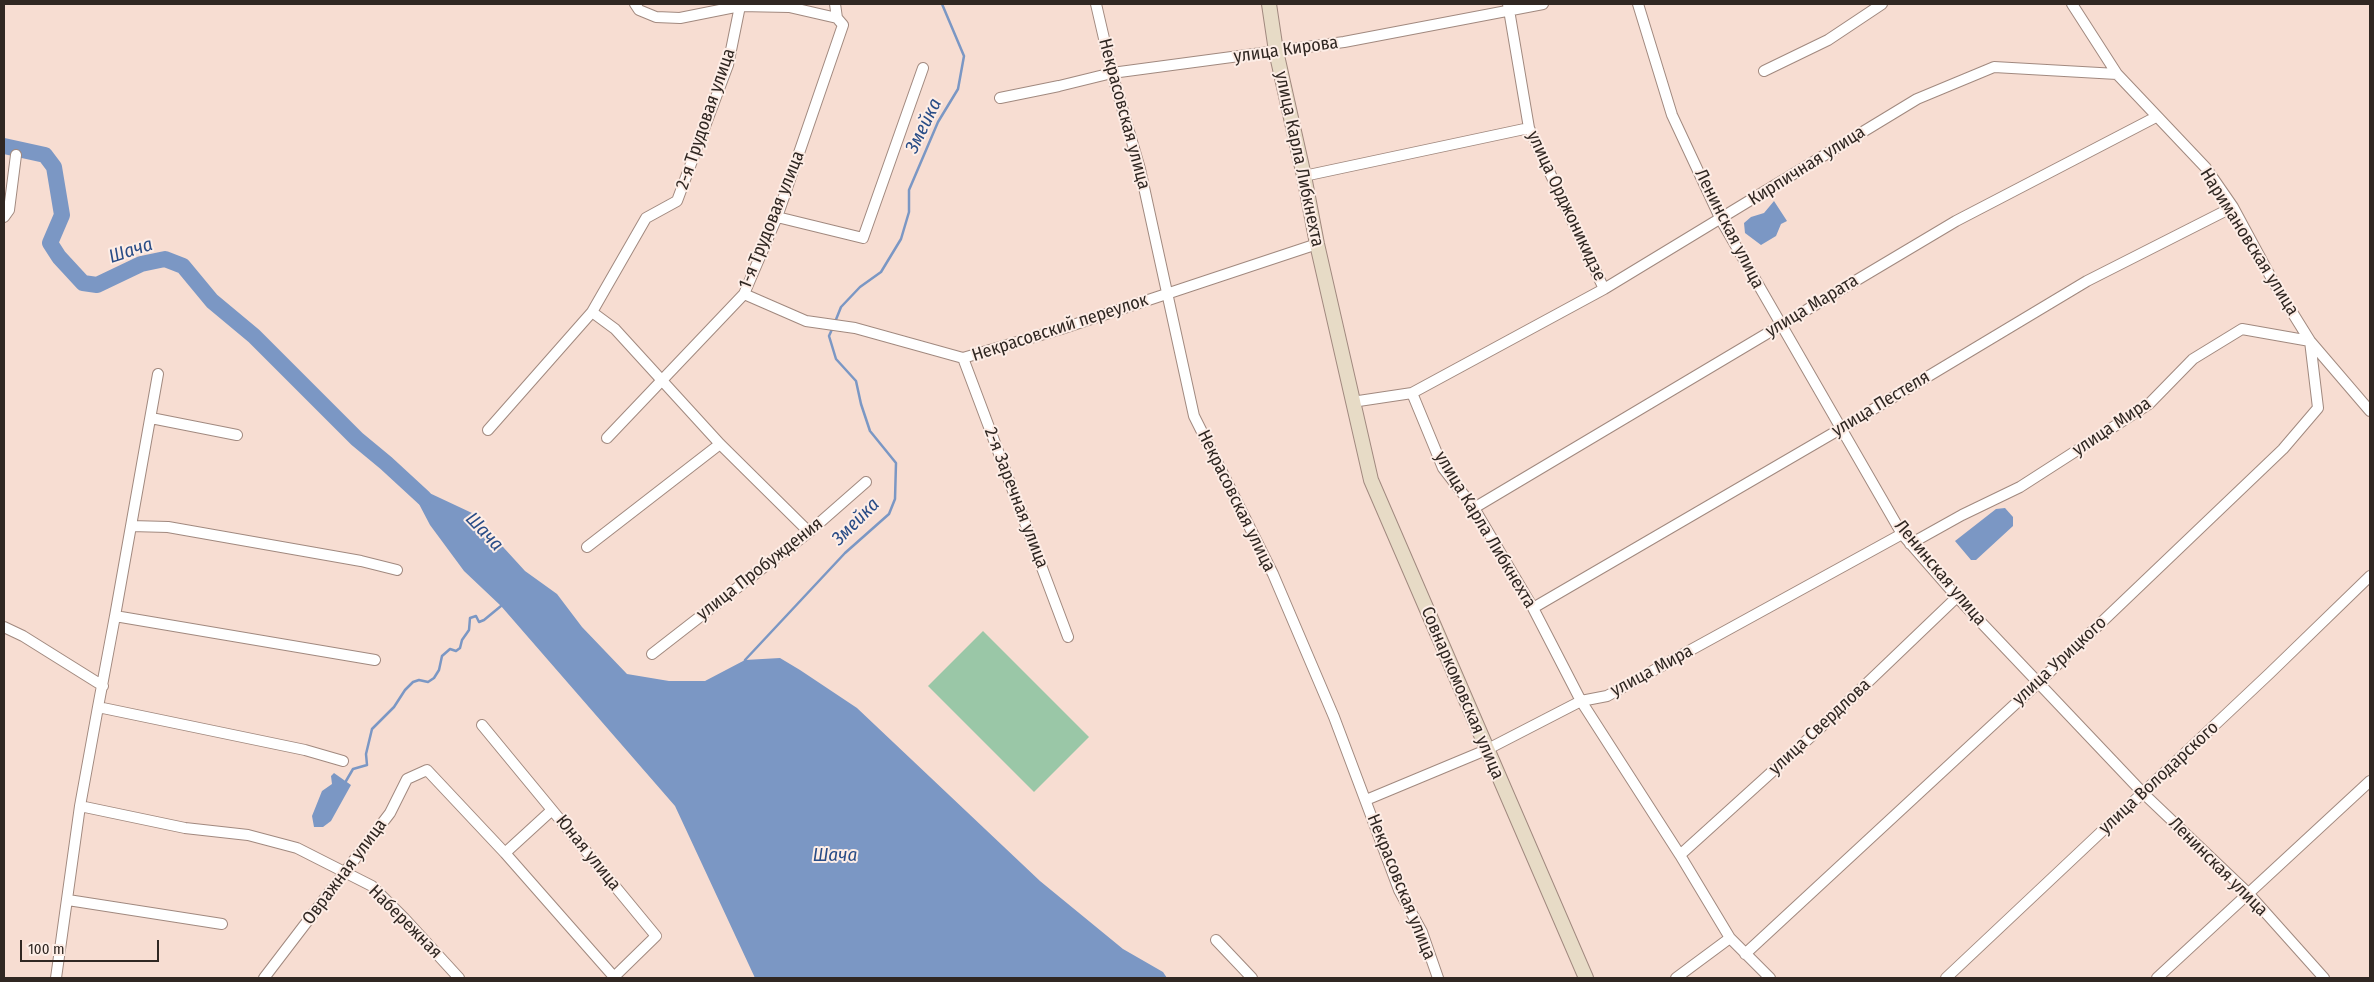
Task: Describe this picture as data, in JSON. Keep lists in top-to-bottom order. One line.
{"streets":{"street":["улица Кирова","Некрасовская улица","2-я Трудовая улица","улица Карла Либкнехта","Кирпичная улица","улица Орджоникидзе","1-я Трудовая улица","Ленинская улица","Наримановская улица","улица Марата","Некрасовский переулок","улица Пестеля","улица Мира","2-я Заречная улица","улица Пробуждения","улица Урицкого","Совнаркомовская улица","улица Свердлова","улица Володарского","Юная улица","Овражная улица","Набережная"]},"crossings":[["улица Кирова","Некрасовская улица"],["улица Кирова","улица Карла Либкнехта"],["улица Кирова","улица Орджоникидзе"],["Некрасовская улица","Некрасовский переулок"],["Некрасовская улица","улица Мира"],["улица Карла Либкнехта","Кирпичная улица"],["улица Карла Либкнехта","улица Марата"],["улица Карла Либкнехта","Некрасовский переулок"],["улица Карла Либкнехта","улица Пестеля"],["улица Карла Либкнехта","улица Мира"],["улица Карла Либкнехта","улица Урицкого"],["улица Карла Либкнехта","Совнаркомовская улица"],["улица Карла Либкнехта","улица Свердлова"],["Кирпичная улица","улица Орджоникидзе"],["Кирпичная улица","Ленинская улица"],["Кирпичная улица","Наримановская улица"],["1-я Трудовая улица","Некрасовский переулок"],["Ленинская улица","улица Марата"],["Ленинская улица","улица Пестеля"],["Ленинская улица","улица Мира"],["Ленинская улица","улица Урицкого"],["Ленинская улица","улица Свердлова"],["Ленинская улица","улица Володарского"],["Наримановская улица","улица Марата"],["Наримановская улица","улица Пестеля"],["Наримановская улица","улица Мира"],["Наримановская улица","улица Урицкого"],["Некрасовский переулок","2-я Заречная улица"],["улица Мира","улица Урицкого"],["улица Мира","Совнаркомовская улица"],["Юная улица","Овражная улица"],["Овражная улица","Набережная"]],"water":["Змейка","Шача"],"scale_bar":"100 m"}
